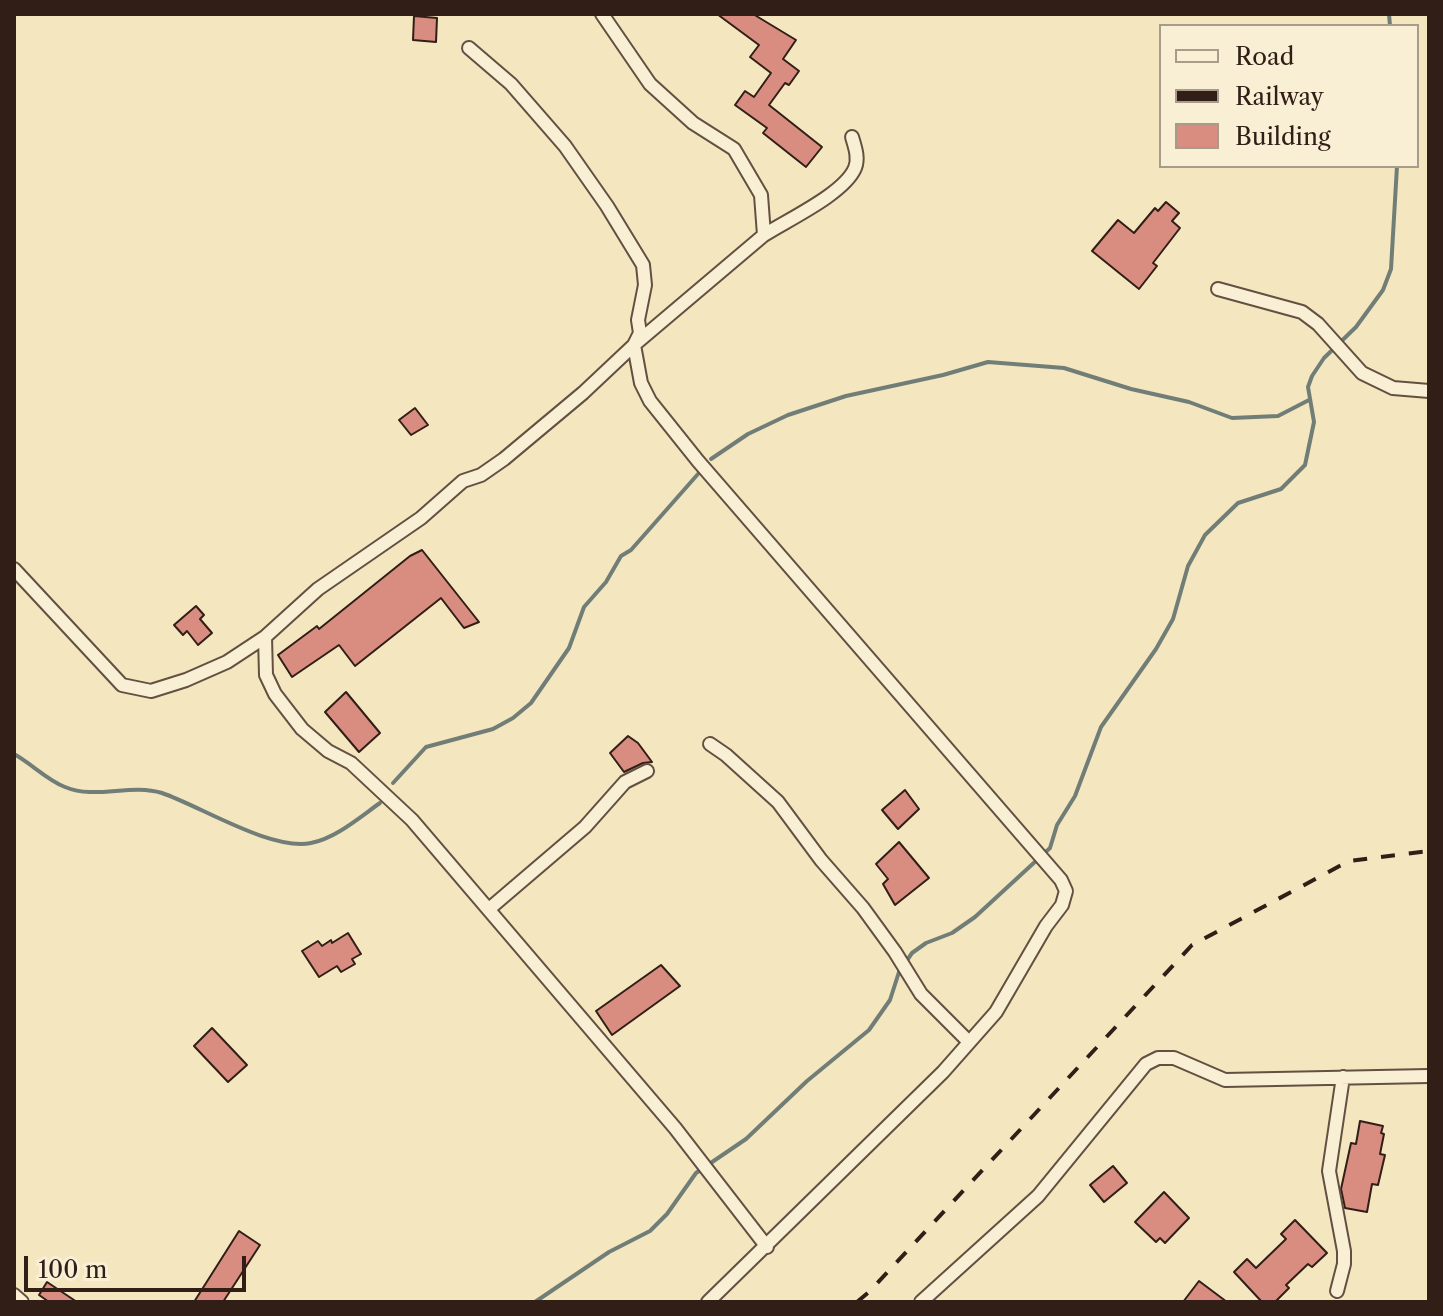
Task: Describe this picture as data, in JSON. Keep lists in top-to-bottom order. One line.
{"legend":["Road","Railway","Building"],"scale_bar":"100 m"}
